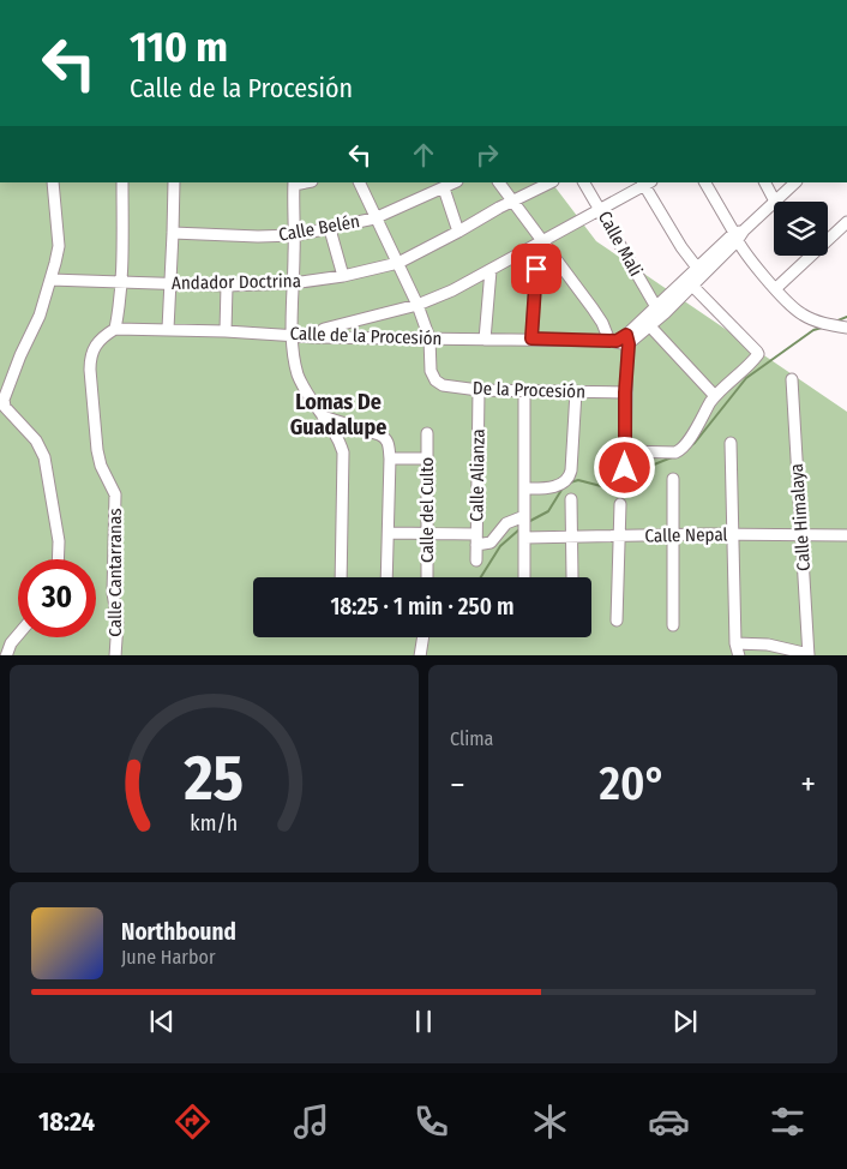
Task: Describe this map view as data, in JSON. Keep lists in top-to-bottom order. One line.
{"streets":{"street":["Calle Belén","Calle Mali","Andador Doctrina","Calle de la Procesión","De la Procesión","Calle Alianza","Calle del Culto","Calle Himalaya","Calle Nepal","Calle Cantarranas"]},"crossings":[["Calle de la Procesión","De la Procesión"],["Calle de la Procesión","Calle Cantarranas"],["De la Procesión","Calle Alianza"],["Calle Himalaya","Calle Nepal"]],"districts":["Lomas De Guadalupe"],"page":{"turn":["110 m","Calle de la Procesión"],"limit":"30","trip":"18:25 · 1 min · 250 m","tile":"Clima","heat":["−","20°","+"],"song":["Northbound","June Harbor"],"tabs":"18:24","gauge":["25","km/h"]}}
